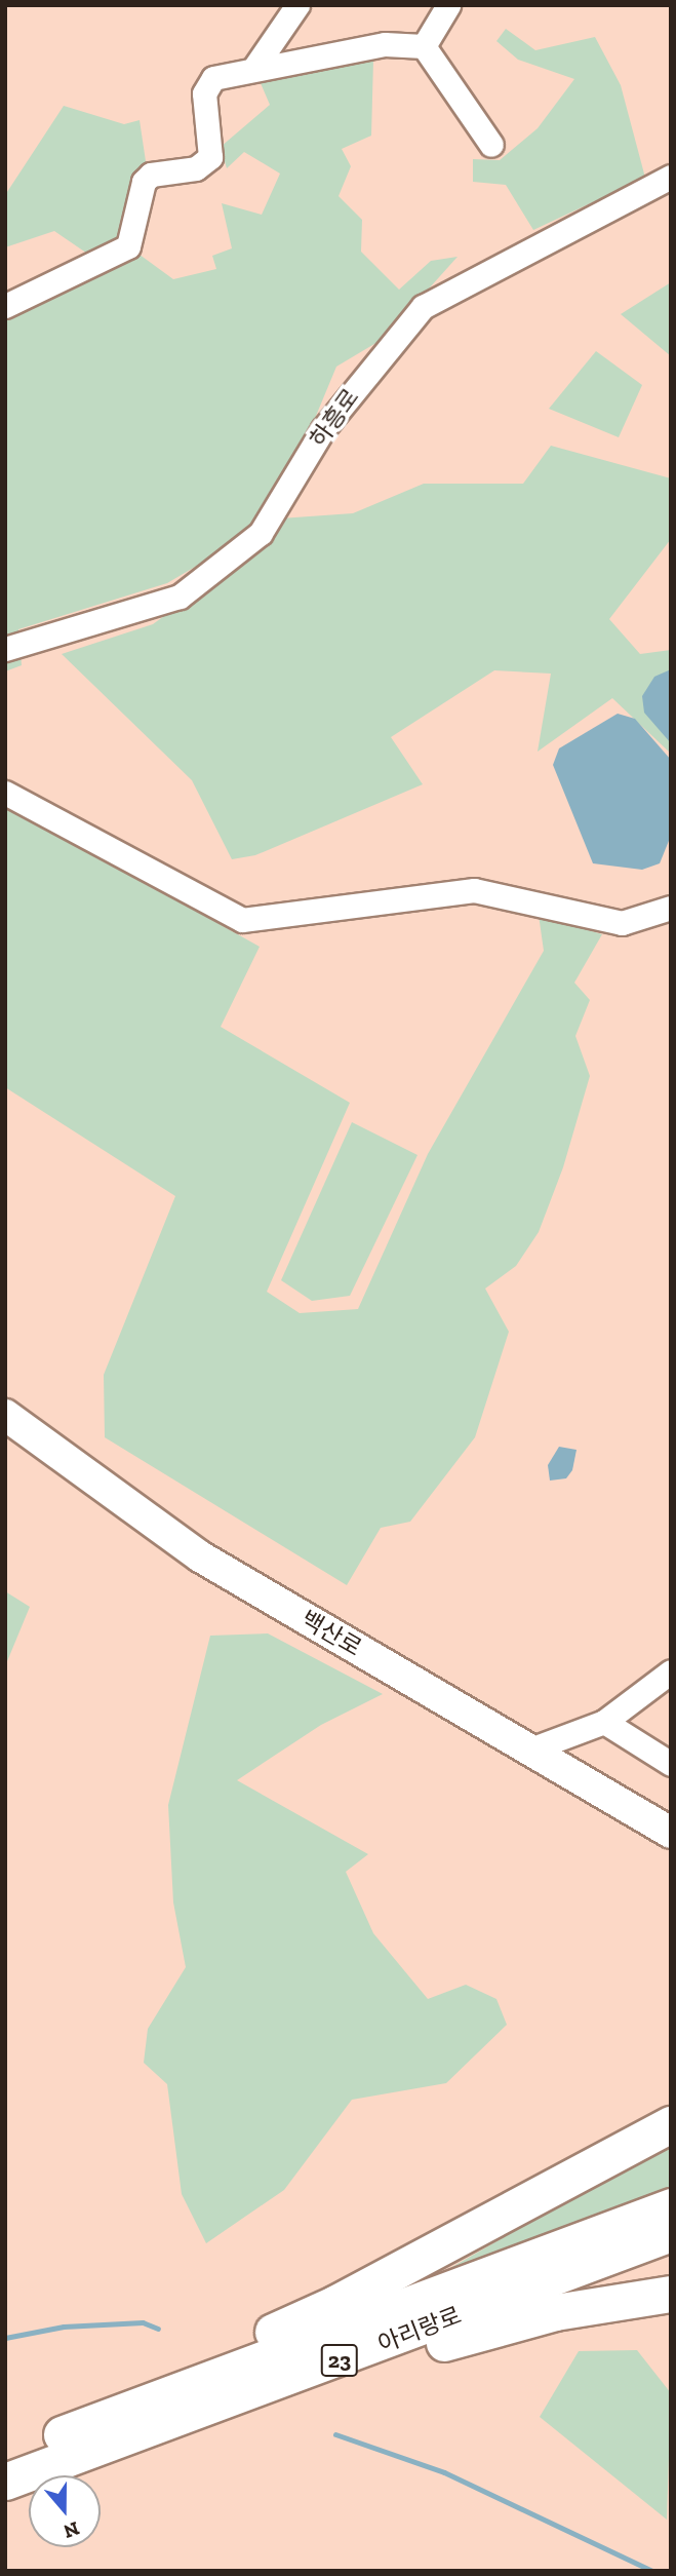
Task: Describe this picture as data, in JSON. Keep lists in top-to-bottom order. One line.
{"streets":{"highway":["아리랑로","23"],"main road":["백산로"],"street":["하흥로"]},"north":"bottom"}
